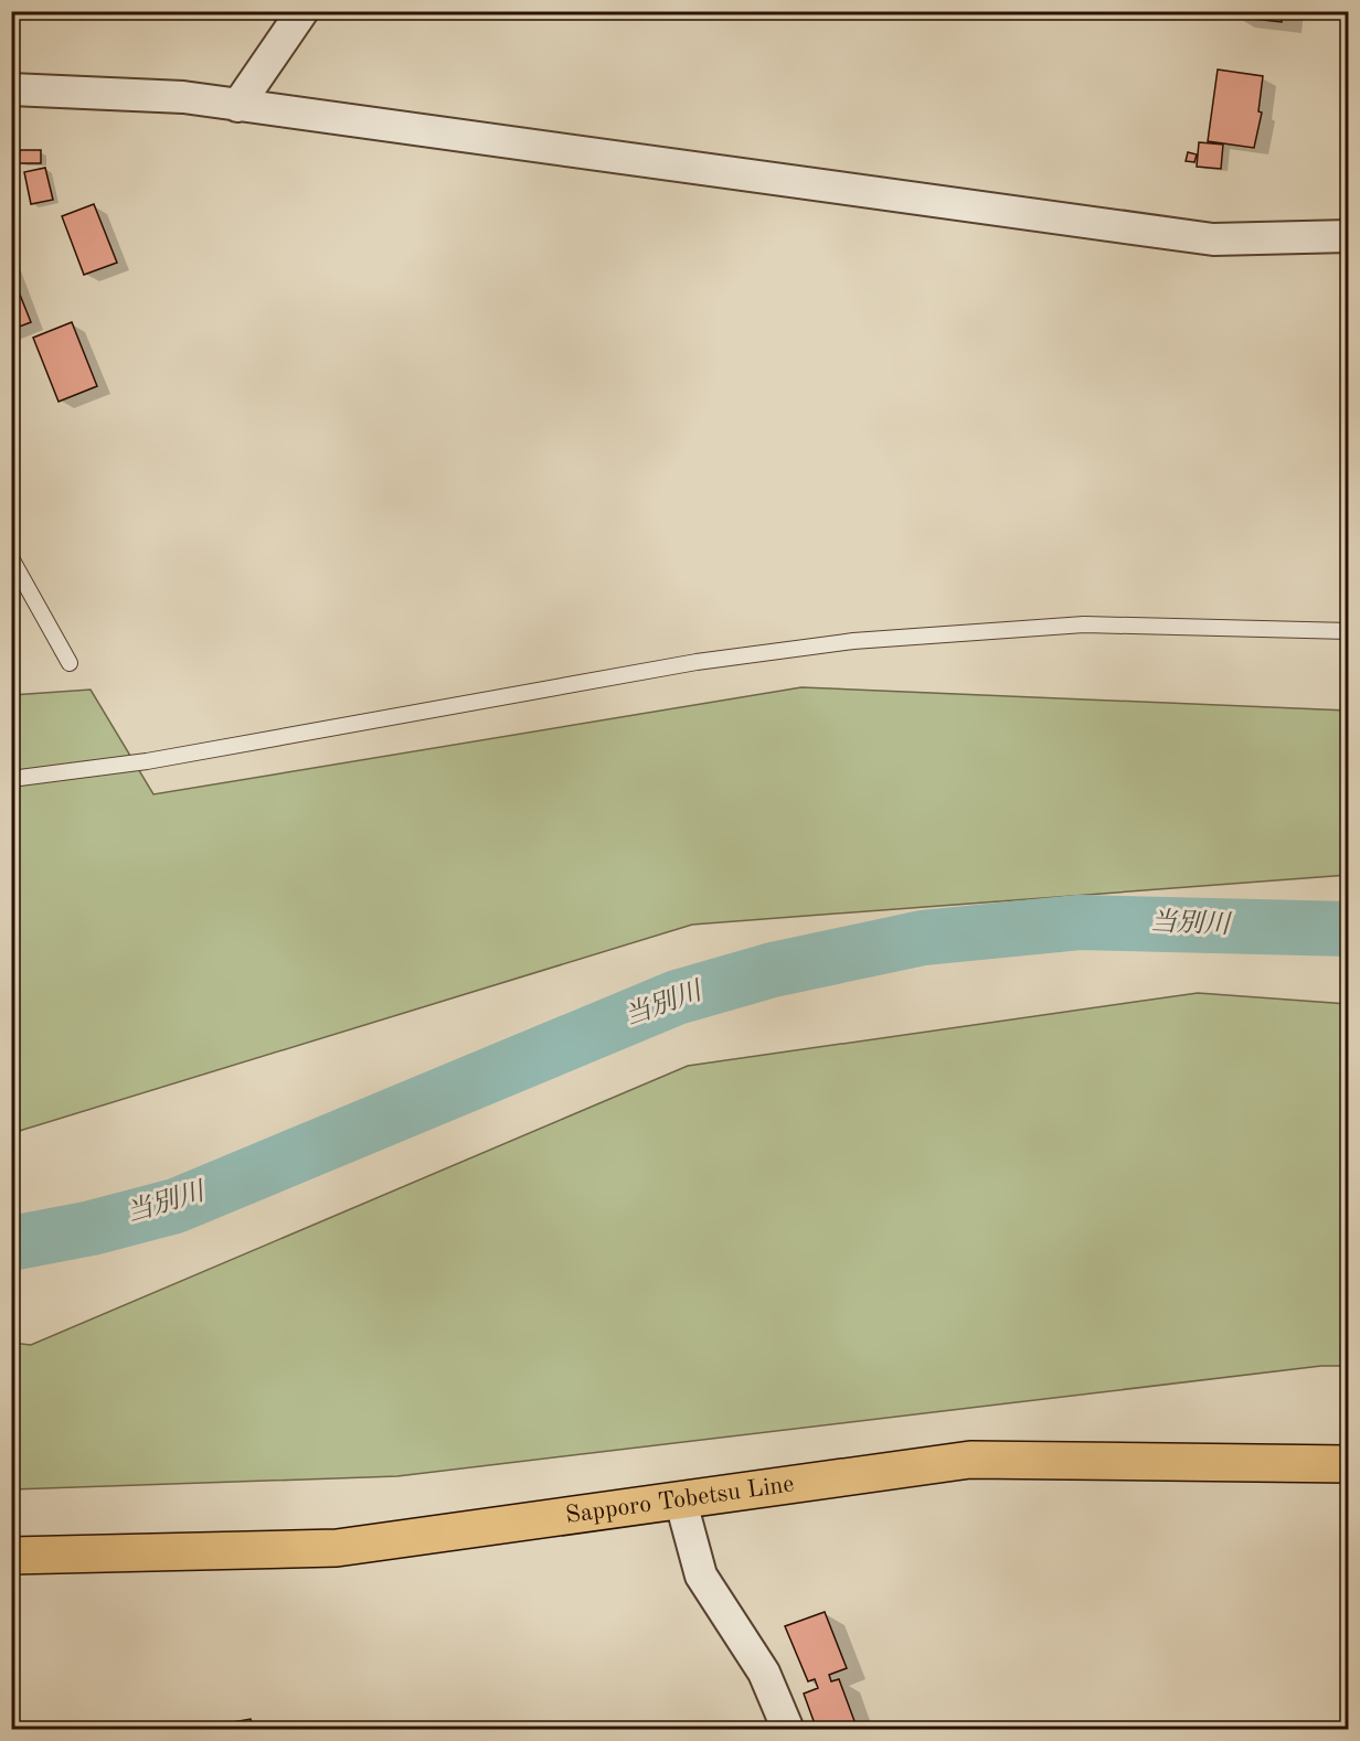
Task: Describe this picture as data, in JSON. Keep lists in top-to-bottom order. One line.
{"streets":{"main road":["Sapporo Tobetsu Line"]},"water":["当別川"]}
